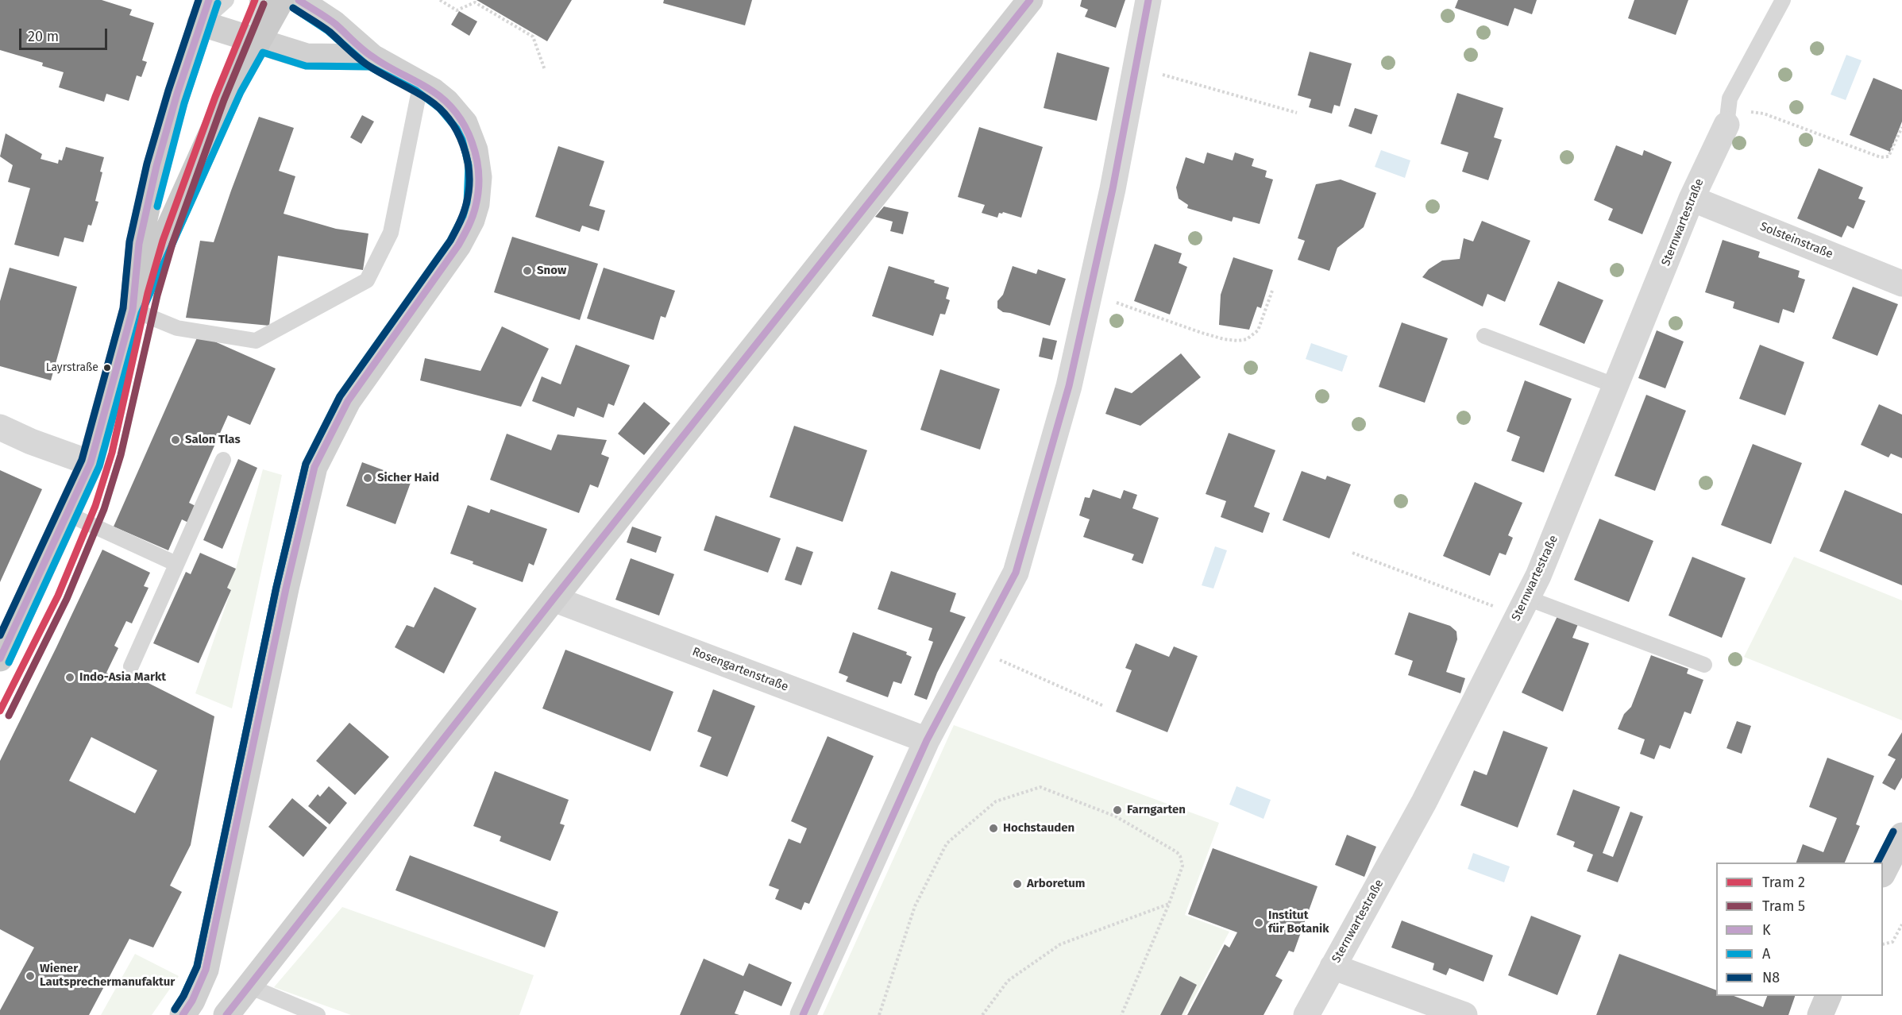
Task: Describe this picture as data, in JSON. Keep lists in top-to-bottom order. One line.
{"streets":{"street":["Sternwartestraße","Solsteinstraße","Rosengartenstraße"]},"crossings":[["Sternwartestraße","Solsteinstraße"]],"places":["Snow","Layrstraße","Salon Tlas","Sicher Haid","Indo-Asia Markt","Farngarten","Hochstauden","Arboretum","Institut für Botanik","Wiener Lautsprechermanufaktur"],"lines":["tram line 2","transit line K","transit line N8","transit line A","tram line 5"],"legend":["Tram 2","Tram 5","K","A","N8"],"scale_bar":"20 m"}
